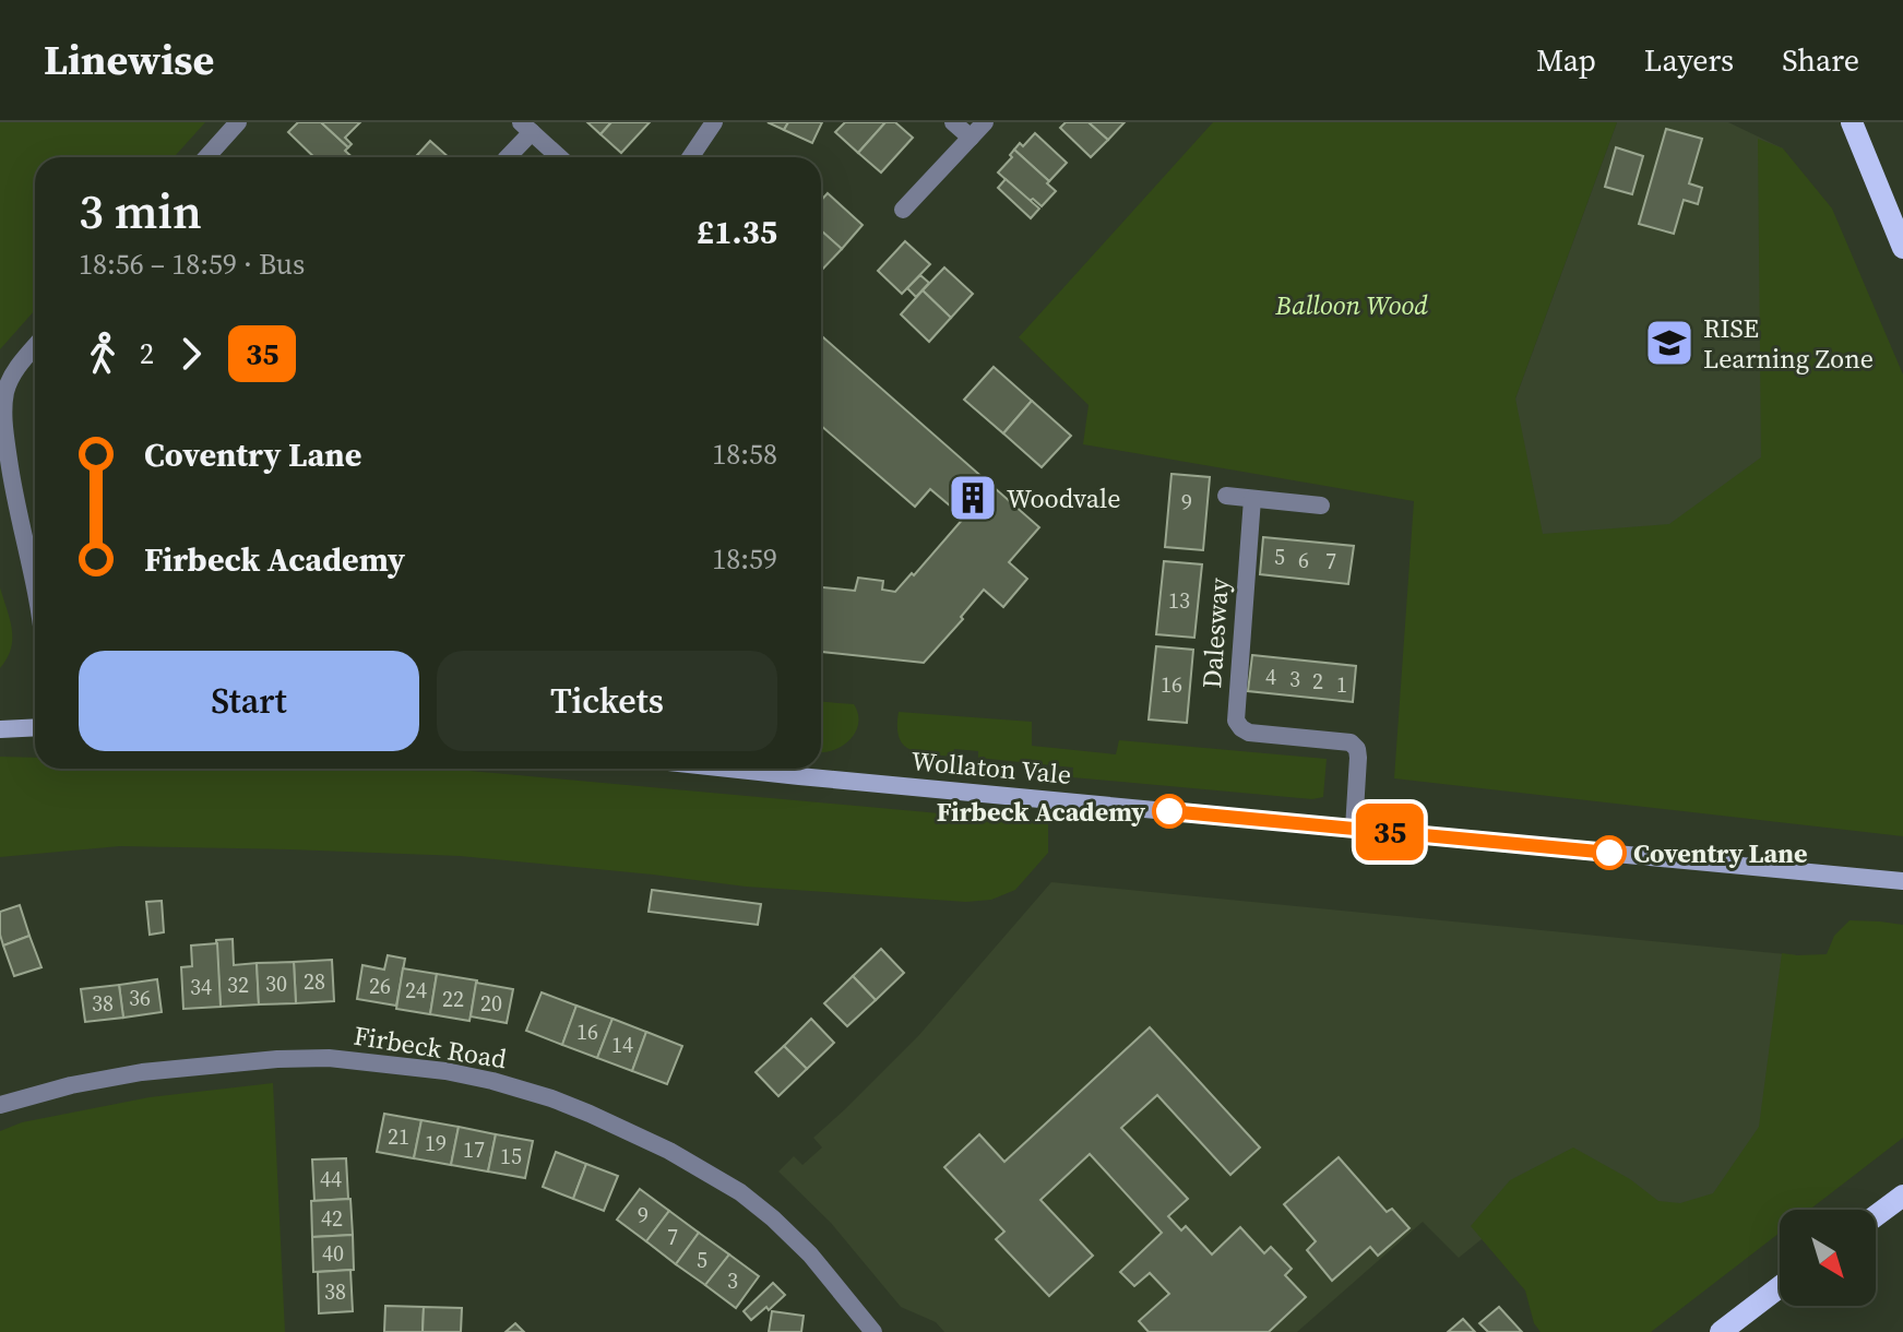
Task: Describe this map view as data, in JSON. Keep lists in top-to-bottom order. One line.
{"streets":{"street":["Dalesway","Wollaton Vale","Firbeck Road"]},"crossings":[["Dalesway","Wollaton Vale"]],"parks":["Balloon Wood"],"places":{"school or university":["RISE Learning Zone"],"building":["Woodvale"],"other":["Firbeck Academy","Coventry Lane"]},"lines":["bus line 35"],"house_numbers":["9","5","6","7","13","4","3","2","16","1","28","30","32","26","34","24","36","22","38","20","16","14","21","19","17","15","44","9","42","7","40","5","3","38"],"north":"bottom right","page":{"header":"Linewise","nav":["Map","Layers","Share"],"on_map":"35","heading":["3 min","18:56 – 18:59 · Bus","£1.35"],"legs":["2","35"],"list":[{"name":"Coventry Lane","value":"18:58"},{"name":"Firbeck Academy","value":"18:59"}],"buttons":["Start","Tickets"]}}
